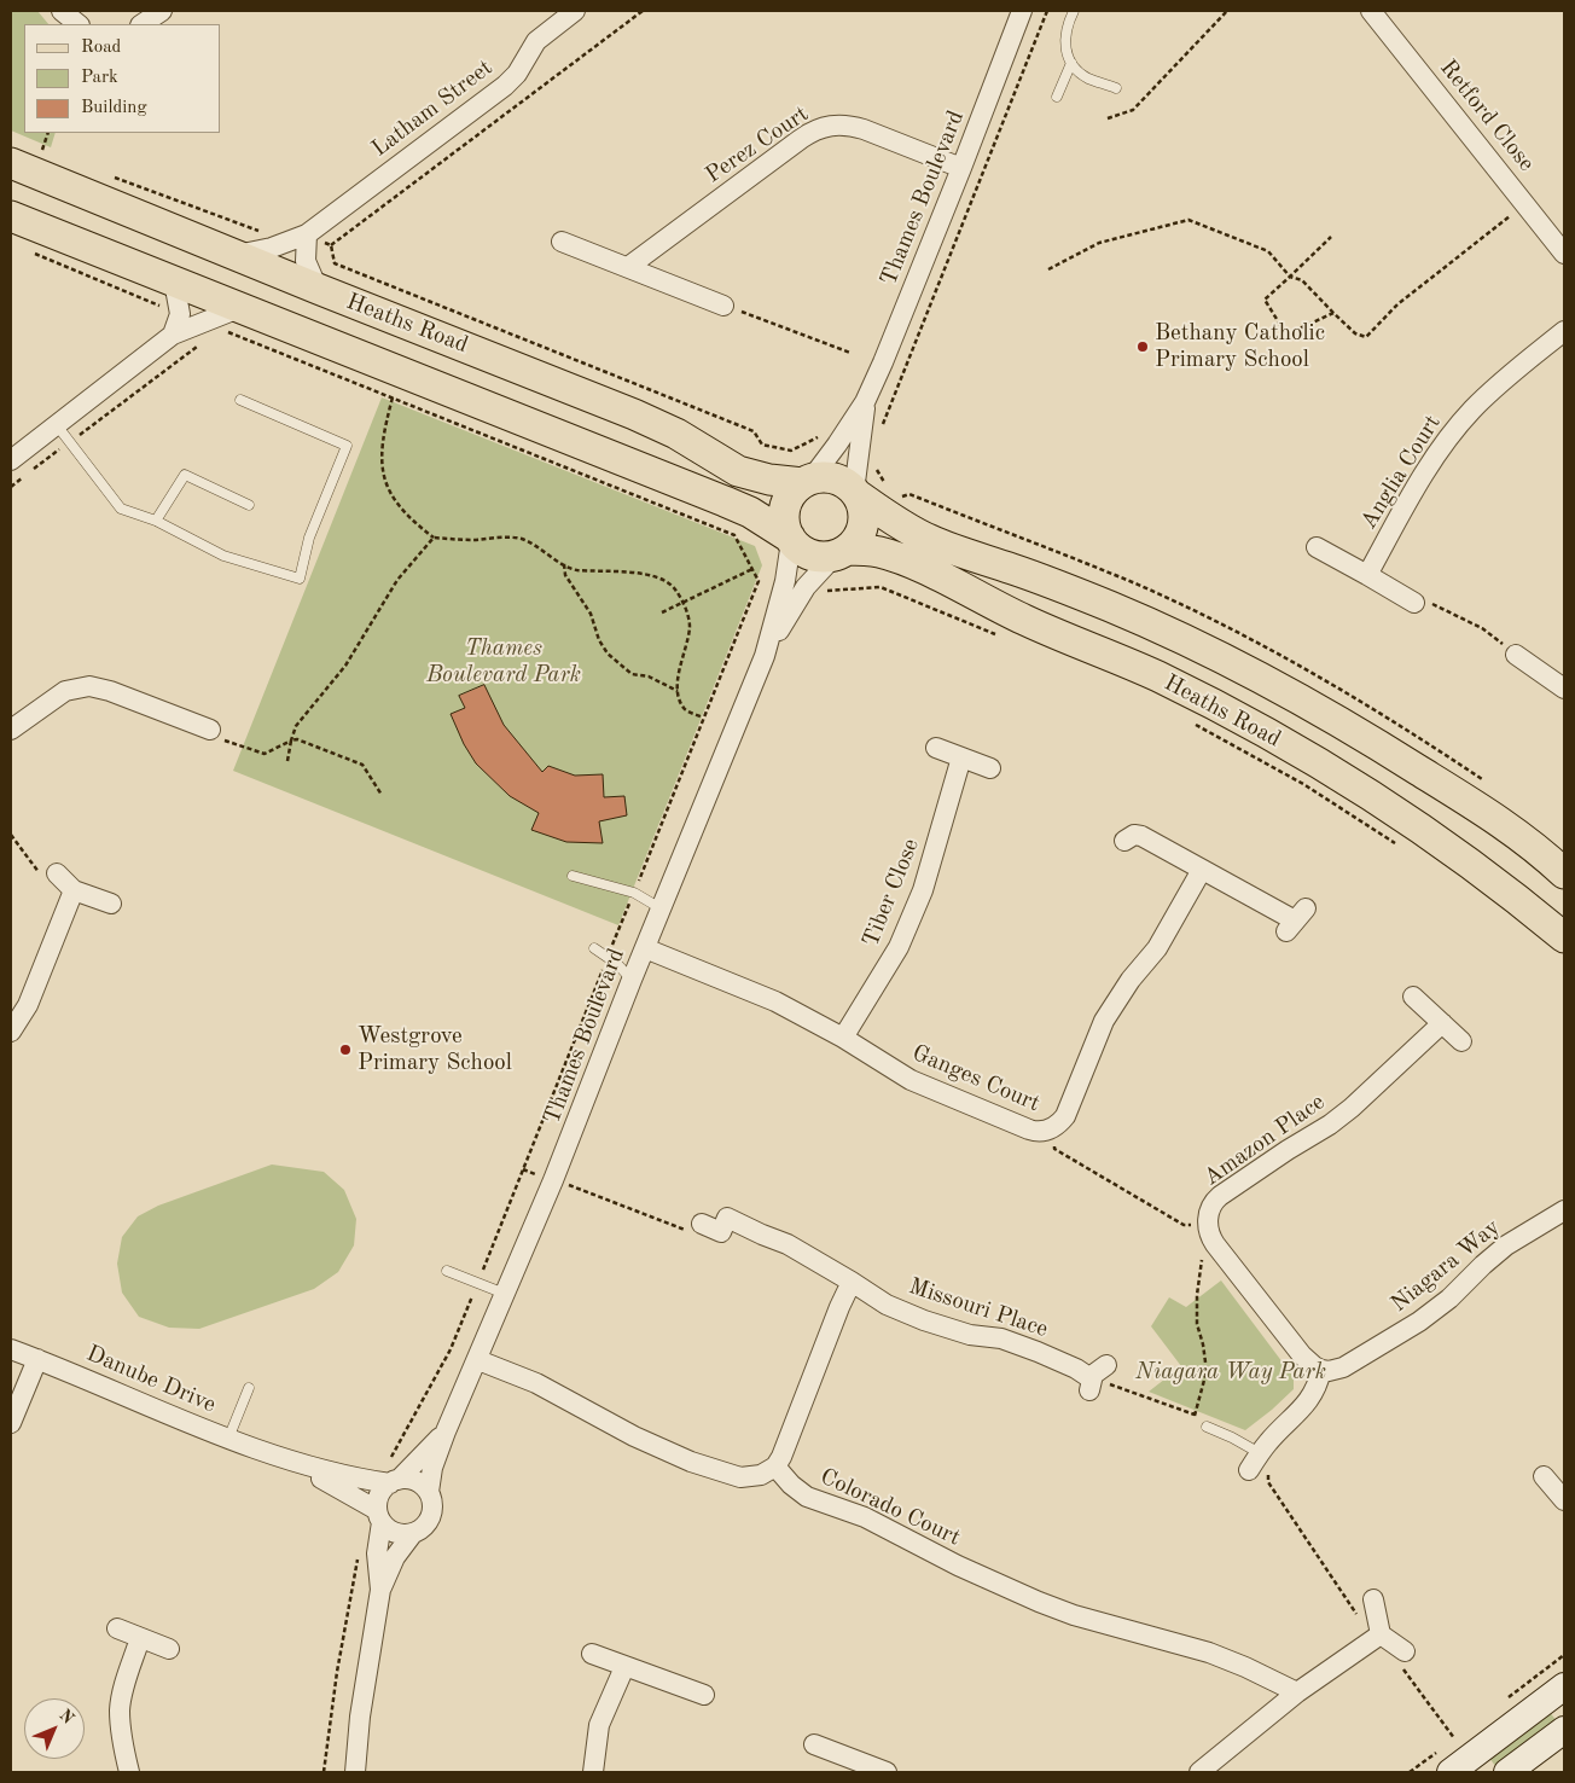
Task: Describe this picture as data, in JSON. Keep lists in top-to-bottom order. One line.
{"streets":{"main road":["Heaths Road"],"street":["Latham Street","Retford Close","Perez Court","Thames Boulevard","Anglia Court","Tiber Close","Ganges Court","Amazon Place","Niagara Way","Missouri Place","Danube Drive","Colorado Court"]},"crossings":[["Latham Street","Heaths Road"],["Perez Court","Thames Boulevard"],["Thames Boulevard","Heaths Road"],["Thames Boulevard","Ganges Court"],["Thames Boulevard","Danube Drive"],["Tiber Close","Ganges Court"]],"parks":["Thames Boulevard Park","Niagara Way Park"],"places":["Bethany Catholic Primary School","Westgrove Primary School"],"legend":["Road","Park","Building"],"north":"top right"}
